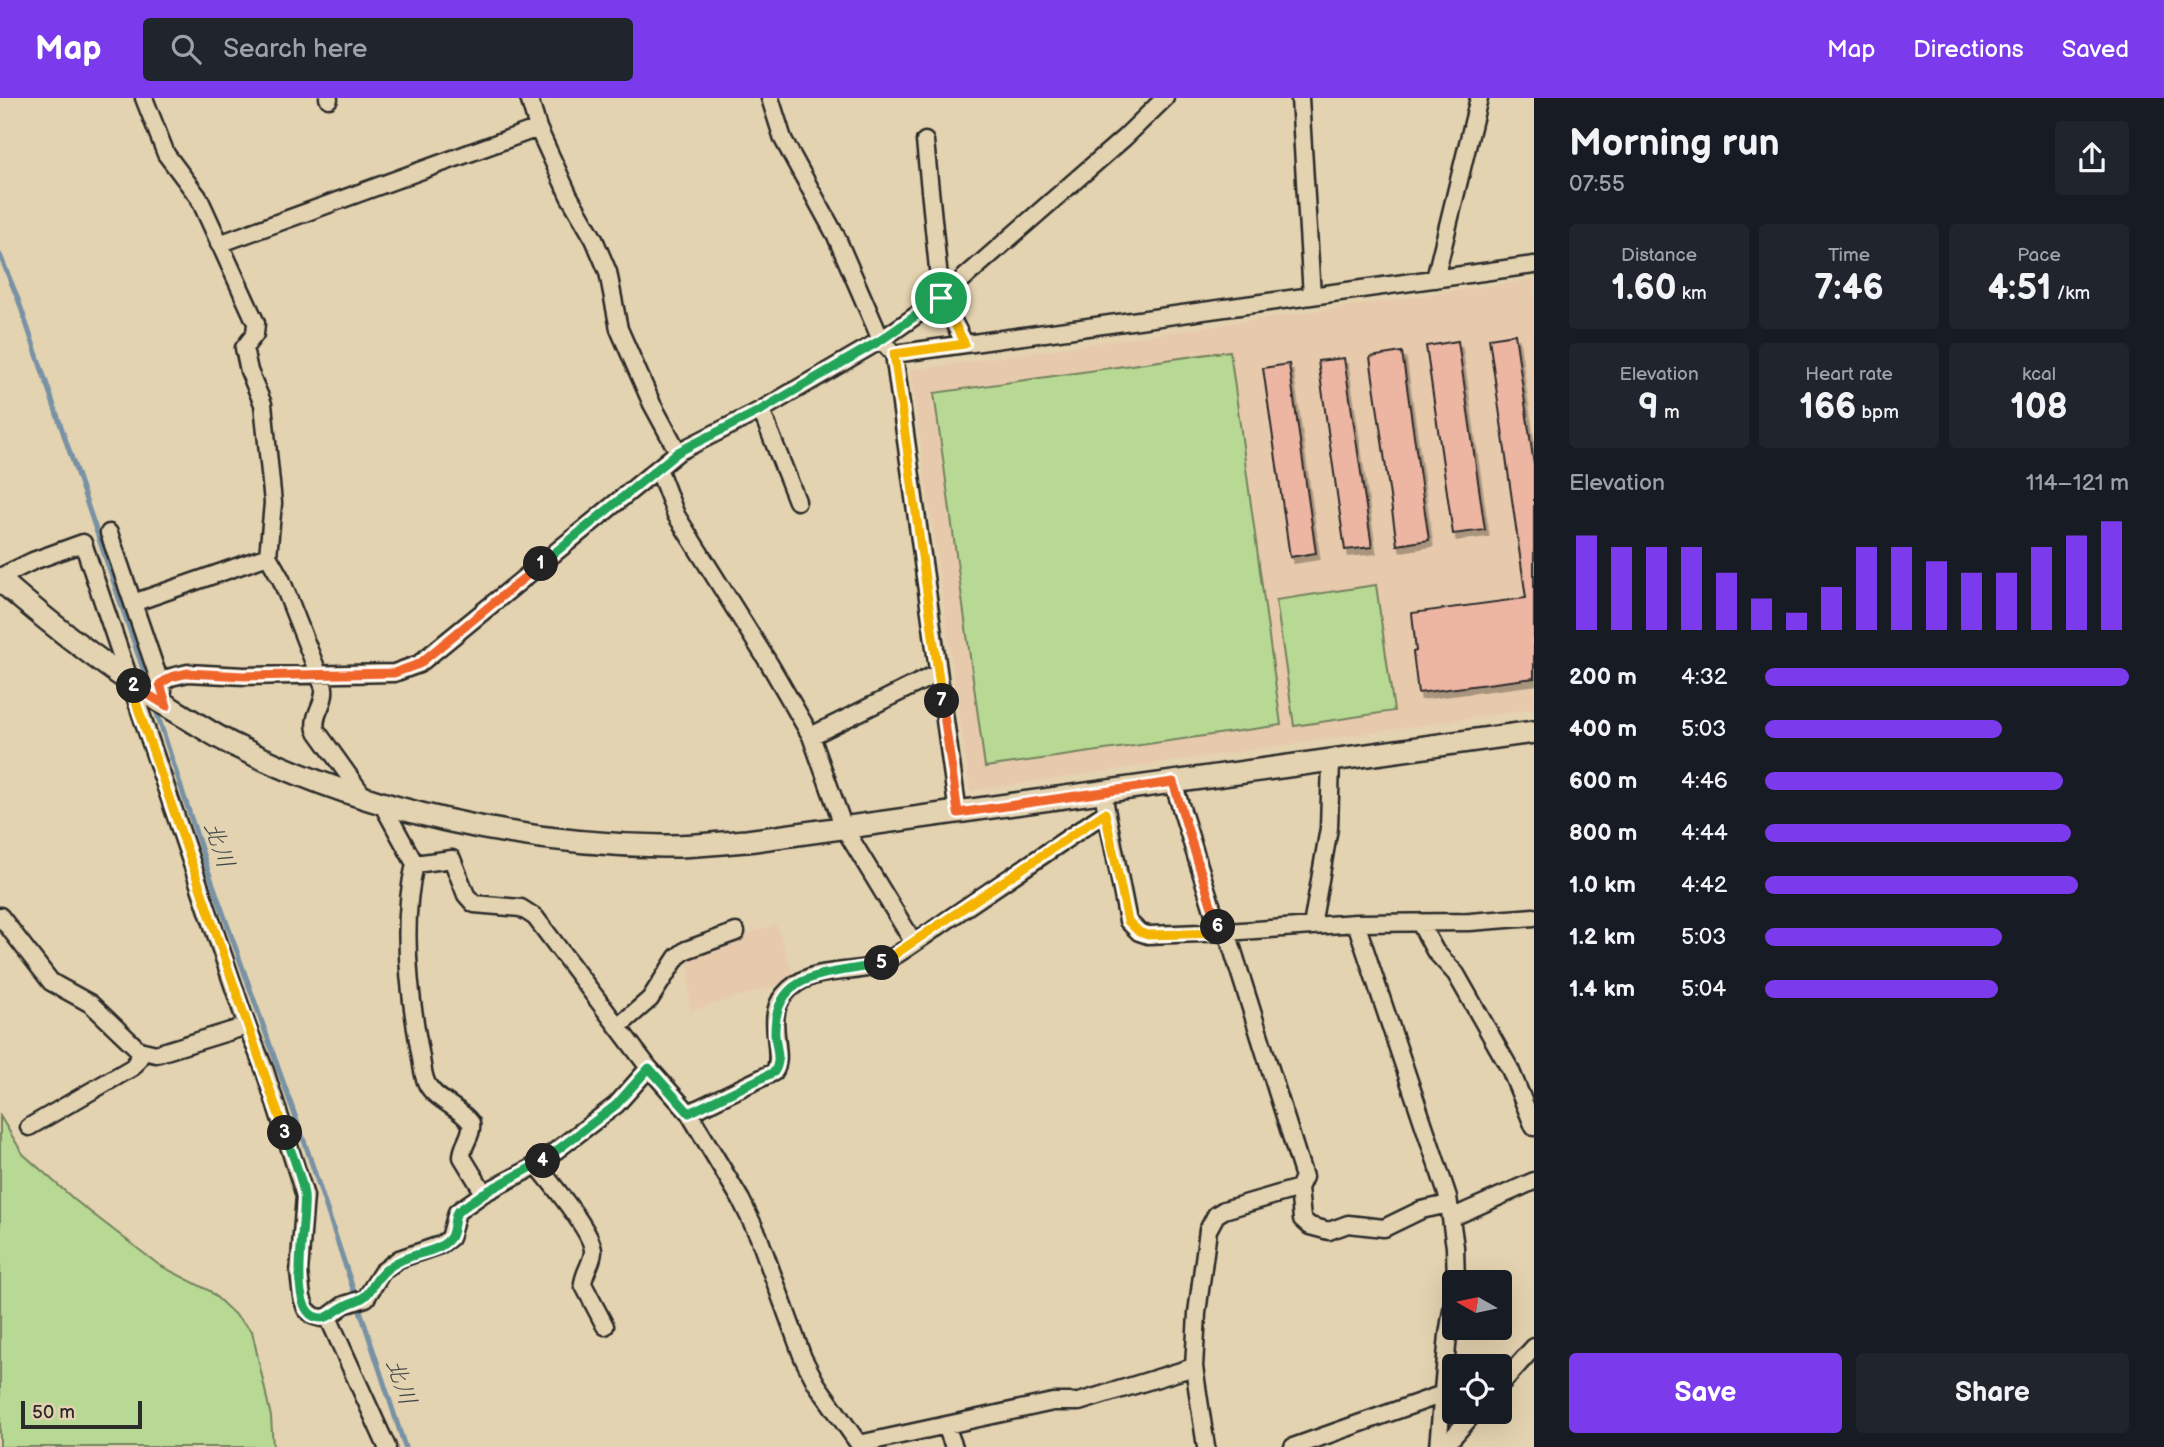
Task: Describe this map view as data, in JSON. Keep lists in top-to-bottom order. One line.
{"water":["北川"],"scale_bar":"50 m","north":"left","page":{"header":"Map","search":"Search here","nav":["Map","Directions","Saved"],"heading":["Morning run","07:55"],"stats":[["Distance","1.60 km"],["Time","7:46"],["Pace","4:51 /km"],["Elevation","9 m"],["Heart rate","166 bpm"],["kcal","108"]],"chart":["Elevation","114–121 m"],"pins":["1","2","7","6","5","3","4"],"list":[{"name":"200 m","note":"4:32"},{"name":"400 m","note":"5:03"},{"name":"600 m","note":"4:46"},{"name":"800 m","note":"4:44"},{"name":"1.0 km","note":"4:42"},{"name":"1.2 km","note":"5:03"},{"name":"1.4 km","note":"5:04"}],"buttons":["Save","Share"],"scale":"50 m"}}
